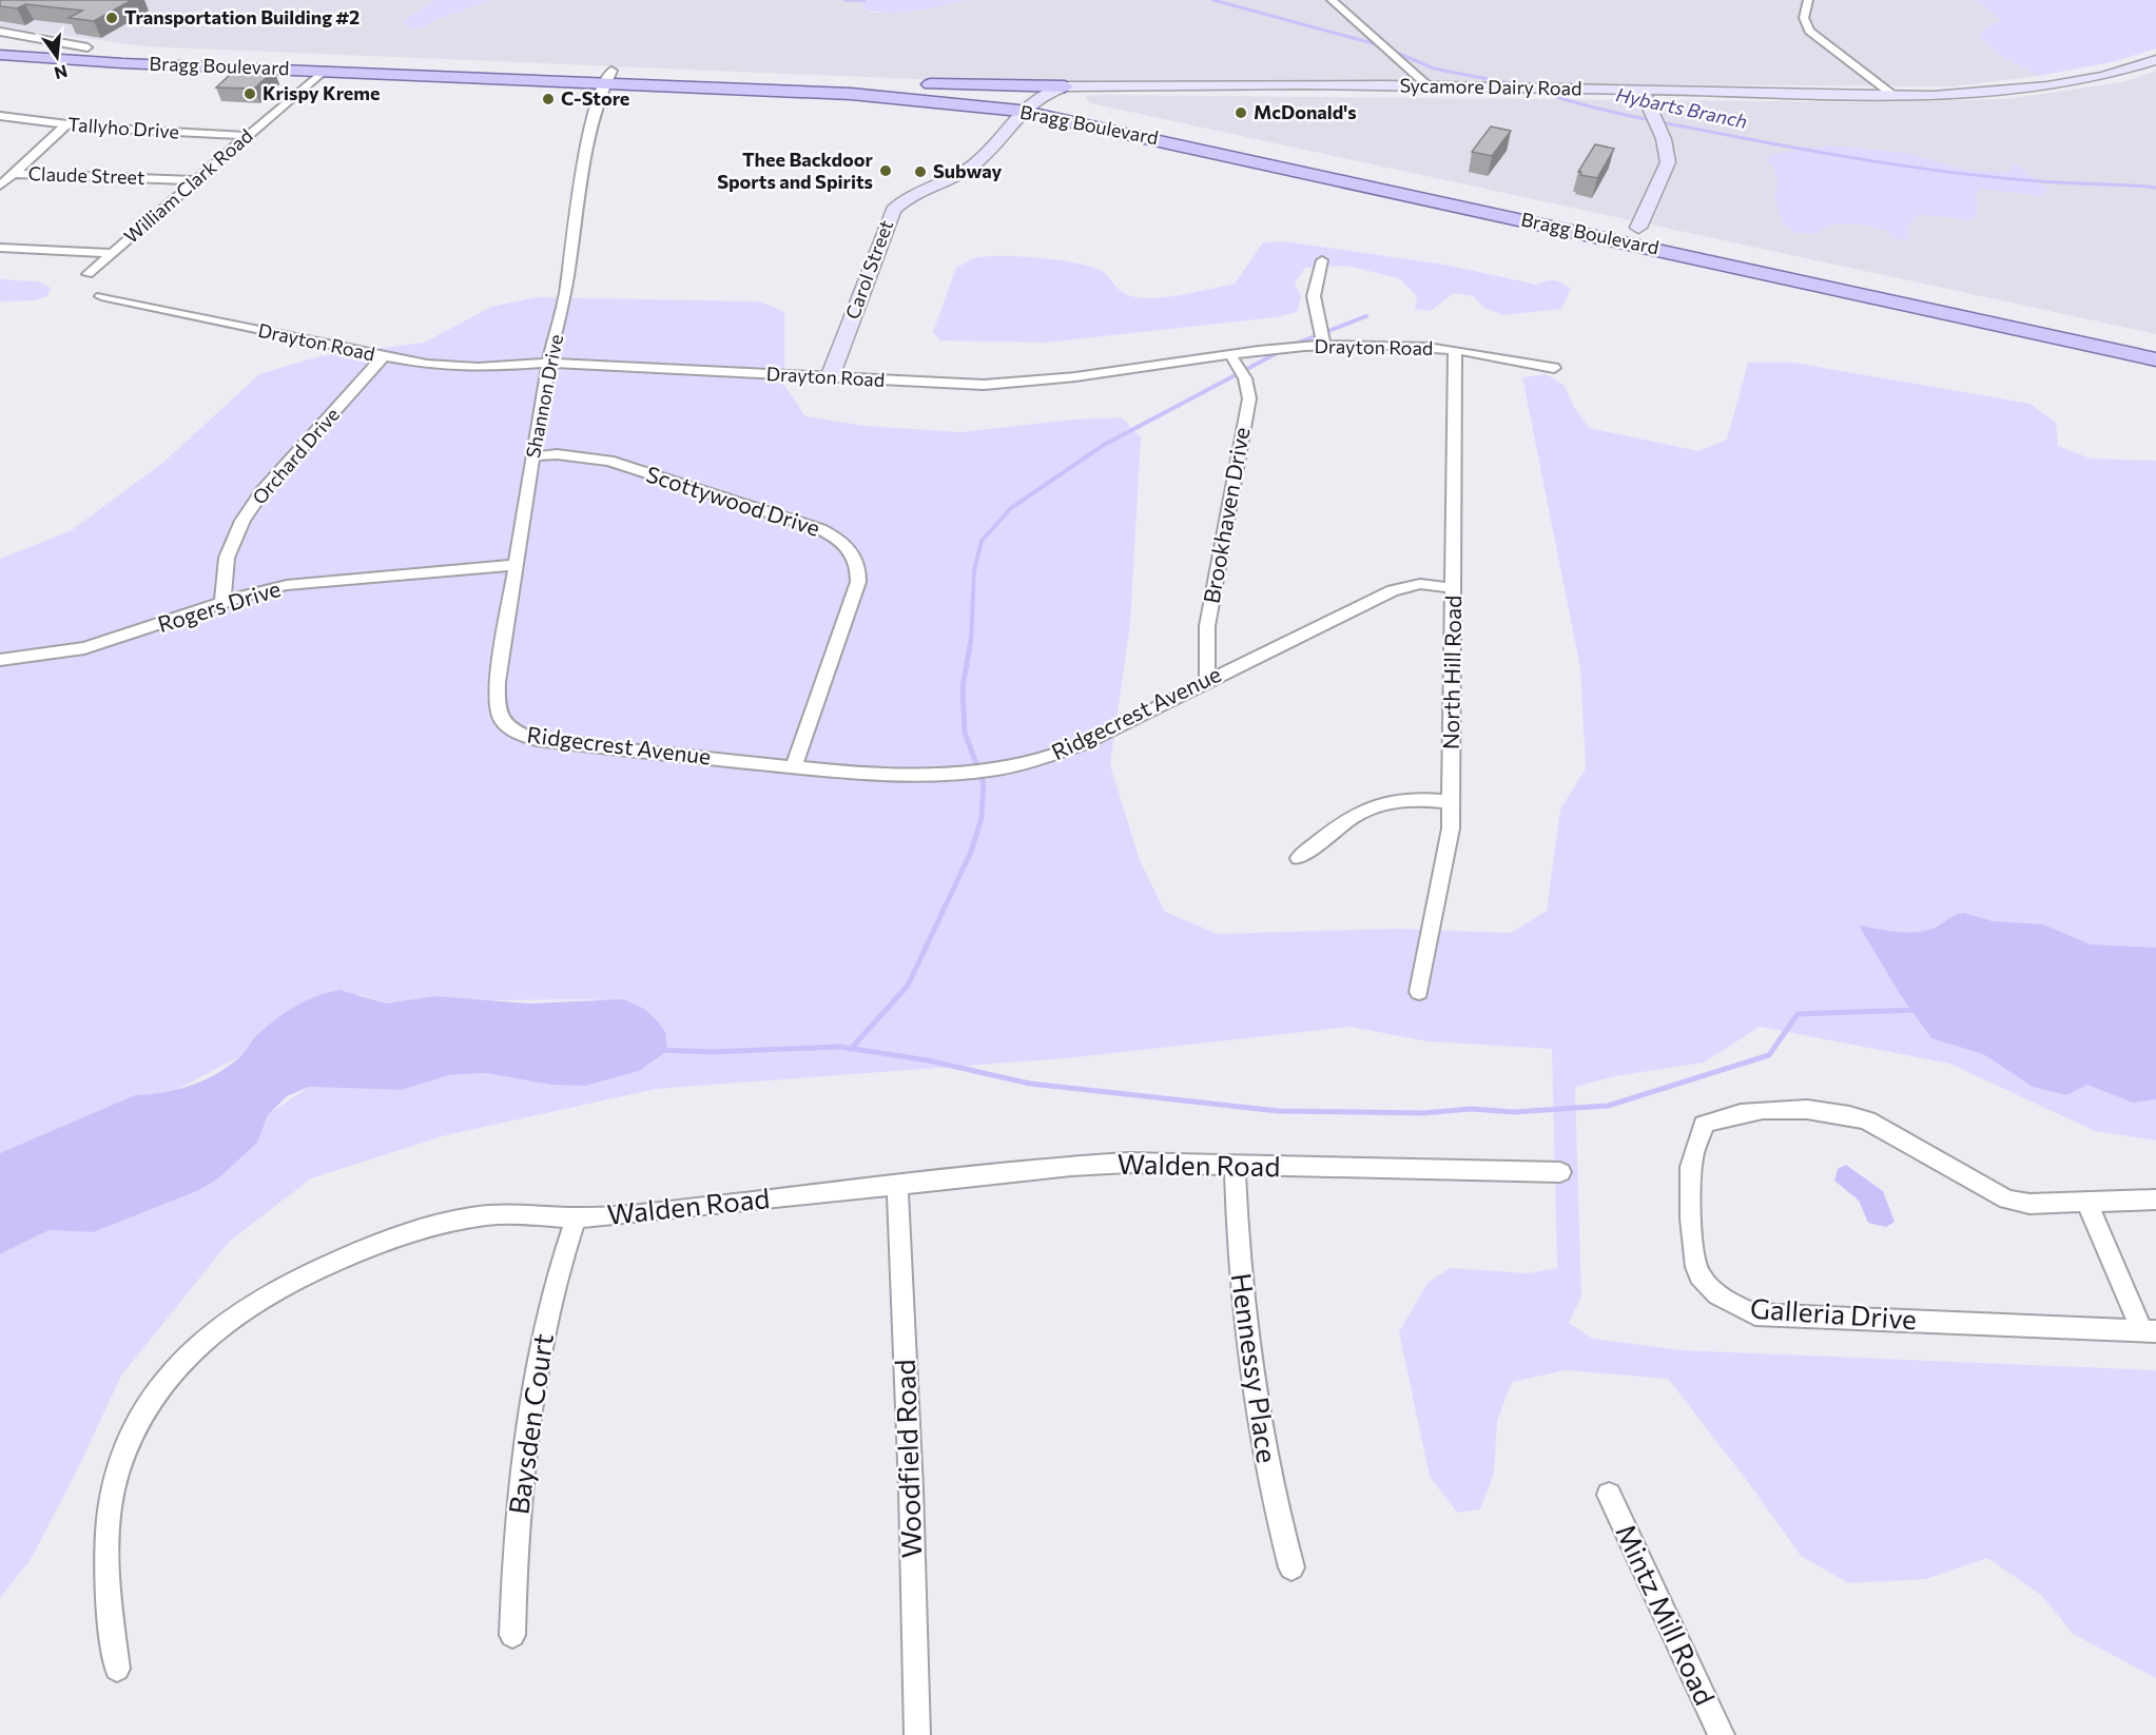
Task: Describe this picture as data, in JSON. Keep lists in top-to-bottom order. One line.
{"streets":{"main road":["Bragg Boulevard","Sycamore Dairy Road","Carol Street"],"street":["Tallyho Drive","Claude Street","William Clark Road","Drayton Road","Shannon Drive","Orchard Drive","Scottywood Drive","Brookhaven Drive","Rogers Drive","North Hill Road","Ridgecrest Avenue","Walden Road","Galleria Drive","Hennessy Place","Baysden Court","Woodfield Road","Mintz Mill Road"]},"crossings":[["Bragg Boulevard","Sycamore Dairy Road"],["Bragg Boulevard","William Clark Road"],["Bragg Boulevard","Carol Street"],["Bragg Boulevard","Shannon Drive"],["Sycamore Dairy Road","Carol Street"],["Tallyho Drive","William Clark Road"],["Claude Street","William Clark Road"],["Carol Street","Drayton Road"],["Drayton Road","Shannon Drive"],["Drayton Road","Orchard Drive"],["Drayton Road","Brookhaven Drive"],["Drayton Road","North Hill Road"],["Shannon Drive","Scottywood Drive"],["Shannon Drive","Rogers Drive"],["Shannon Drive","Ridgecrest Avenue"],["Orchard Drive","Rogers Drive"],["Scottywood Drive","Ridgecrest Avenue"],["Brookhaven Drive","Ridgecrest Avenue"],["North Hill Road","Ridgecrest Avenue"],["Walden Road","Hennessy Place"],["Walden Road","Baysden Court"],["Walden Road","Woodfield Road"]],"water":["Hybarts Branch"],"places":["Transportation Building #2","Krispy Kreme","C-Store","McDonald's","Thee Backdoor Sports and Spirits","Subway"],"north":"bottom"}
